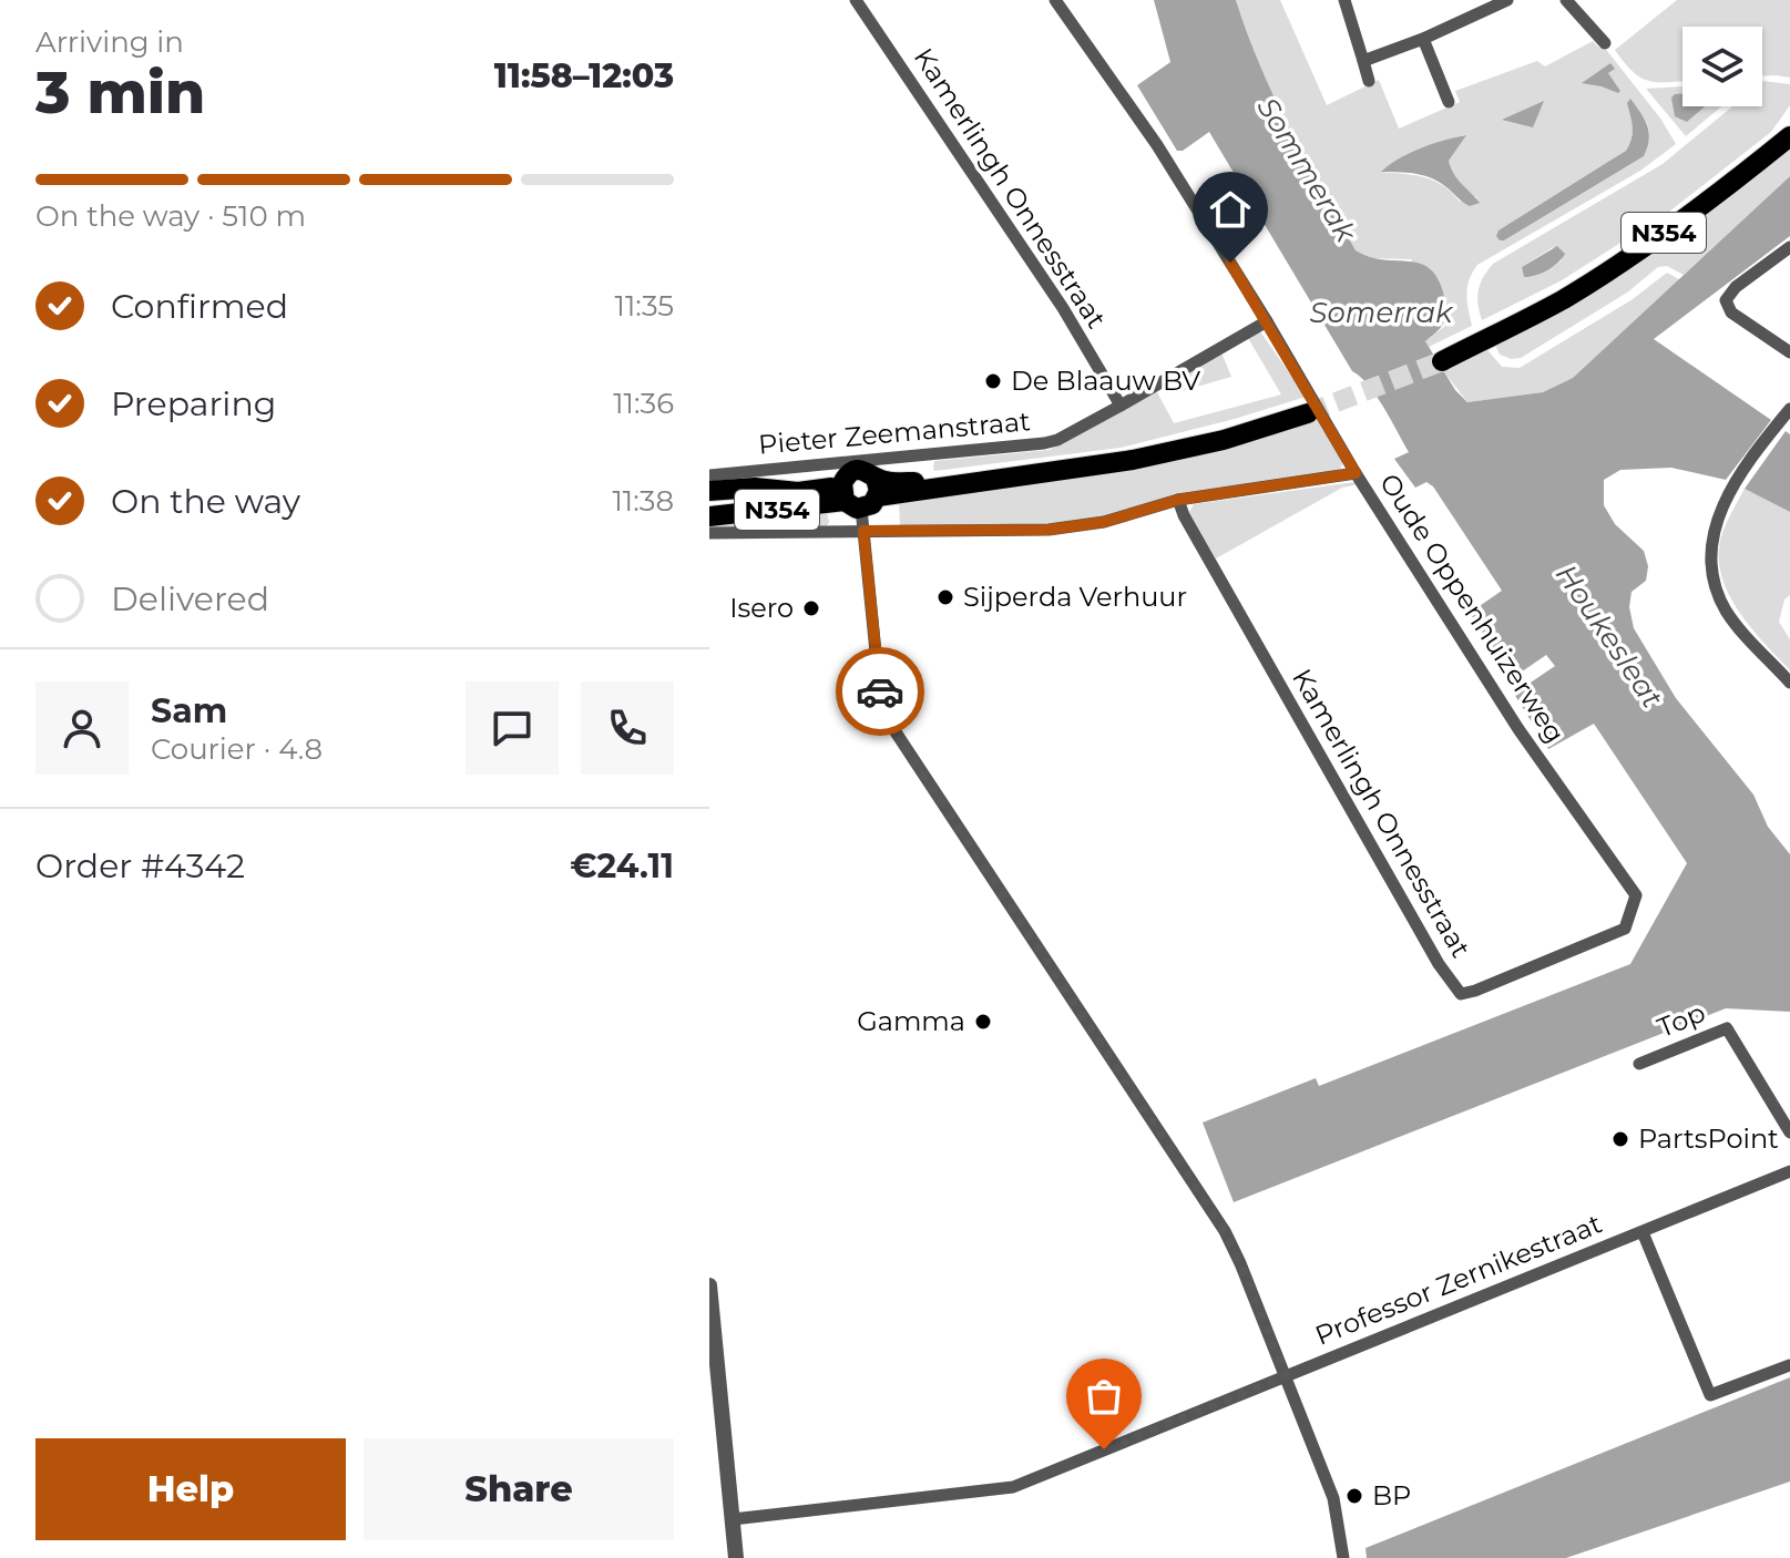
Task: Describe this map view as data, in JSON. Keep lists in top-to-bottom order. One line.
{"streets":{"main road":["N354"],"street":["Kamerlingh Onnesstraat","Pieter Zeemanstraat","Oude Oppenhuizerweg","Top","Professor Zernikestraat"]},"crossings":[["Kamerlingh Onnesstraat","Pieter Zeemanstraat"],["Kamerlingh Onnesstraat","Oude Oppenhuizerweg"],["Pieter Zeemanstraat","Oude Oppenhuizerweg"]],"water":["Sommerak","Somerrak","Houkesleat"],"places":["De Blaauw BV","Sijperda Verhuur","Isero","Gamma","PartsPoint","BP"],"page":{"heading":["3 min","Arriving in","11:58–12:03"],"panel":["Sam","Courier · 4.8","Order #4342","€24.11"],"bar":"On the way · 510 m","list":[["Confirmed","11:35"],["Preparing","11:36"],["On the way","11:38"],"Delivered"],"buttons":["Help","Share"]}}
